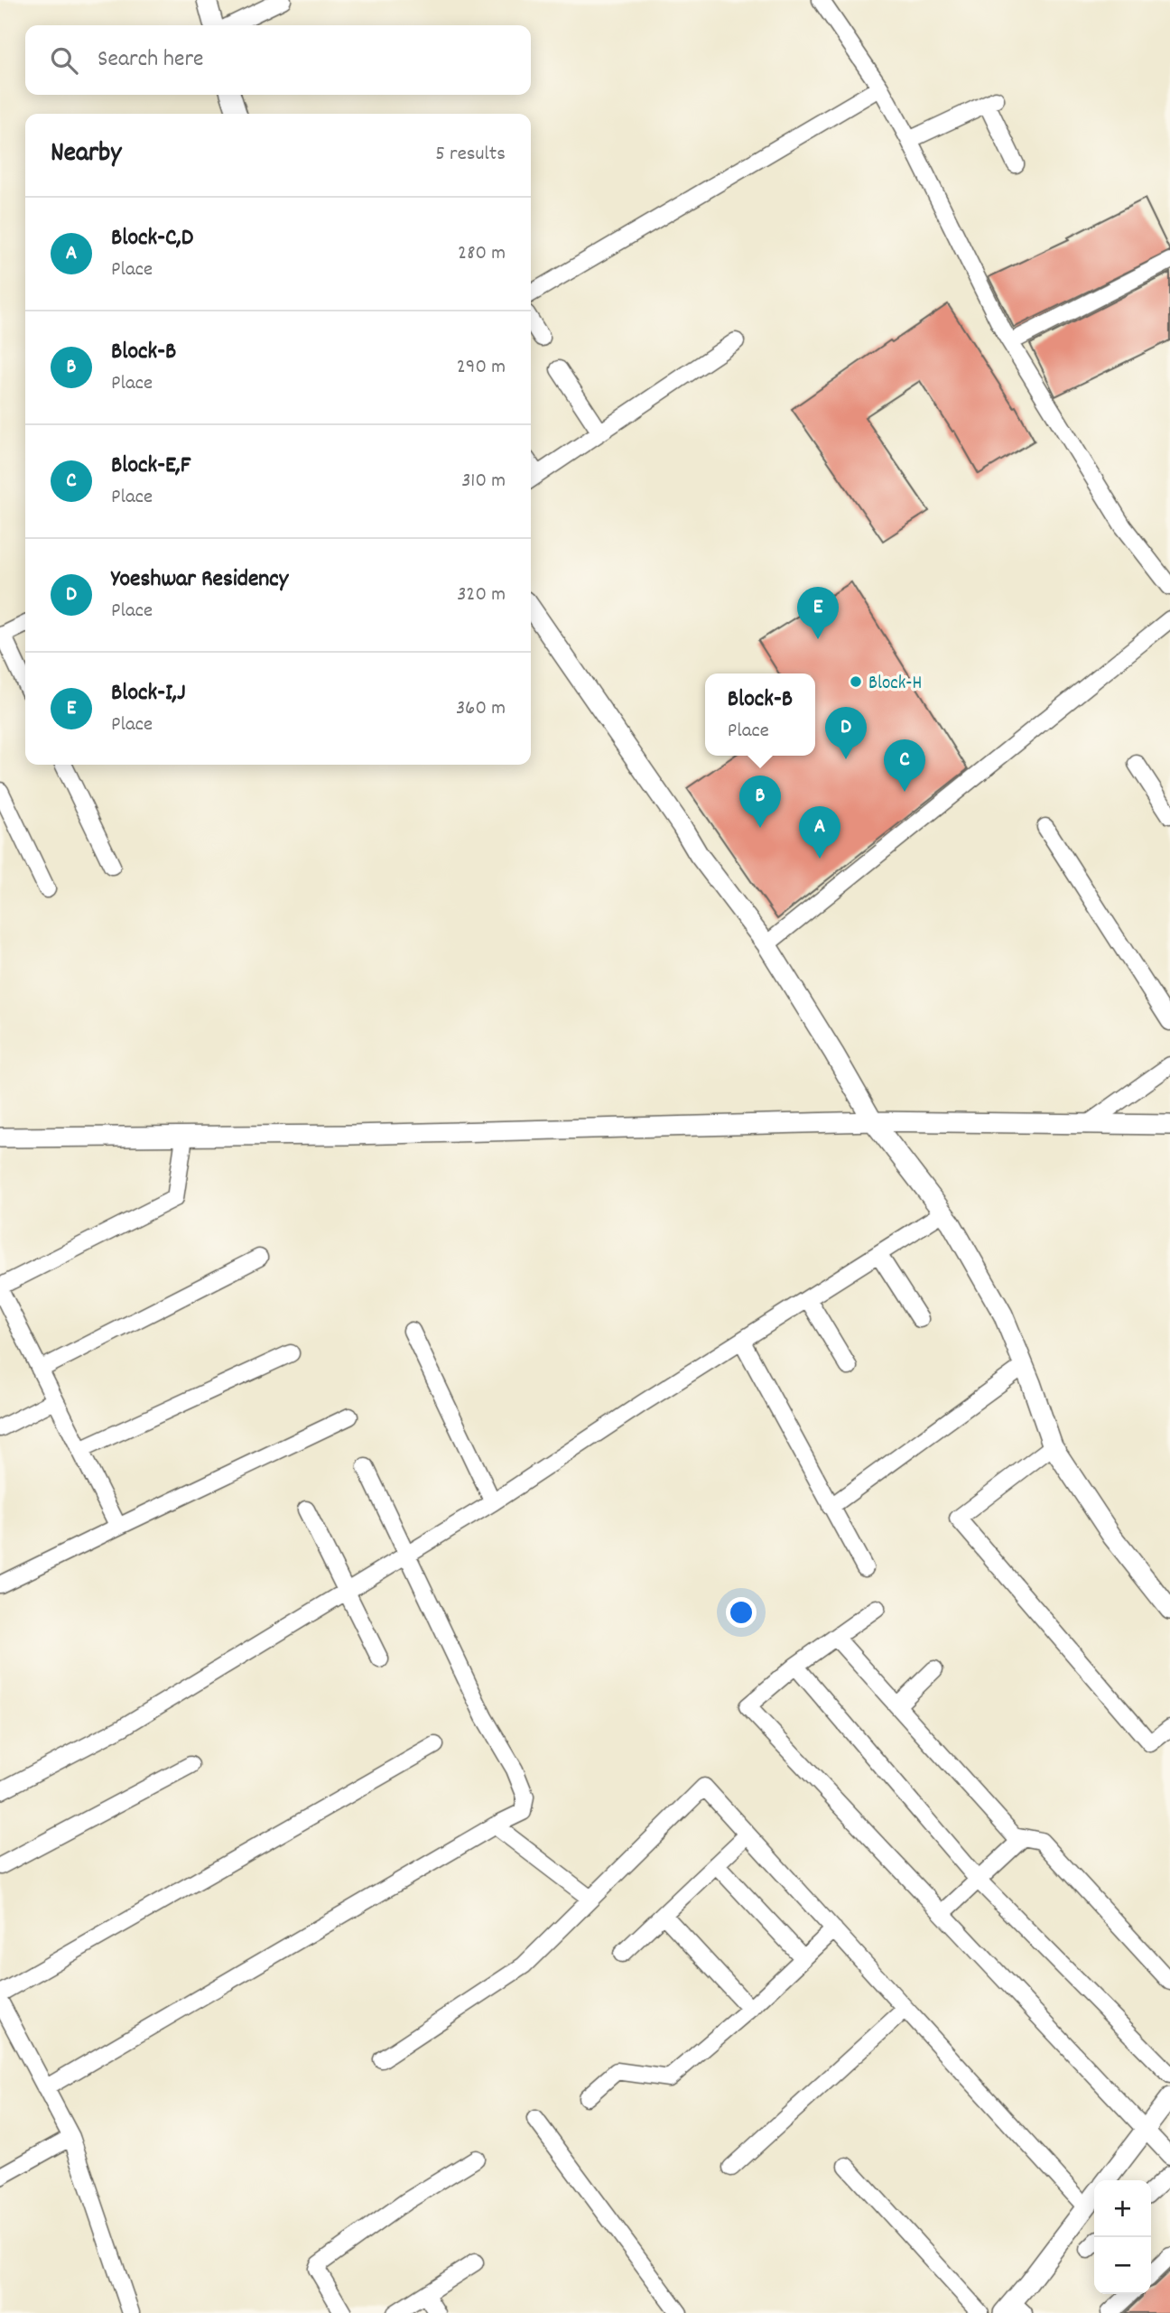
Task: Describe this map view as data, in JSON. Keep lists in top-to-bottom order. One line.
{"places":["Block-H"],"page":{"search":"Search here","heading":["Nearby","5 results"],"list":[{"mark":"A","name":"Block-C,D","note":"Place","value":"280 m"},{"mark":"B","name":"Block-B","note":"Place","value":"290 m"},{"mark":"C","name":"Block-E,F","note":"Place","value":"310 m"},{"mark":"D","name":"Yoeshwar Residency","note":"Place","value":"320 m"},{"mark":"E","name":"Block-I,J","note":"Place","value":"360 m"}],"pins":["E","D","C","B","A"],"popup":["Block-B","Place"],"map_buttons":["+","−"]}}
